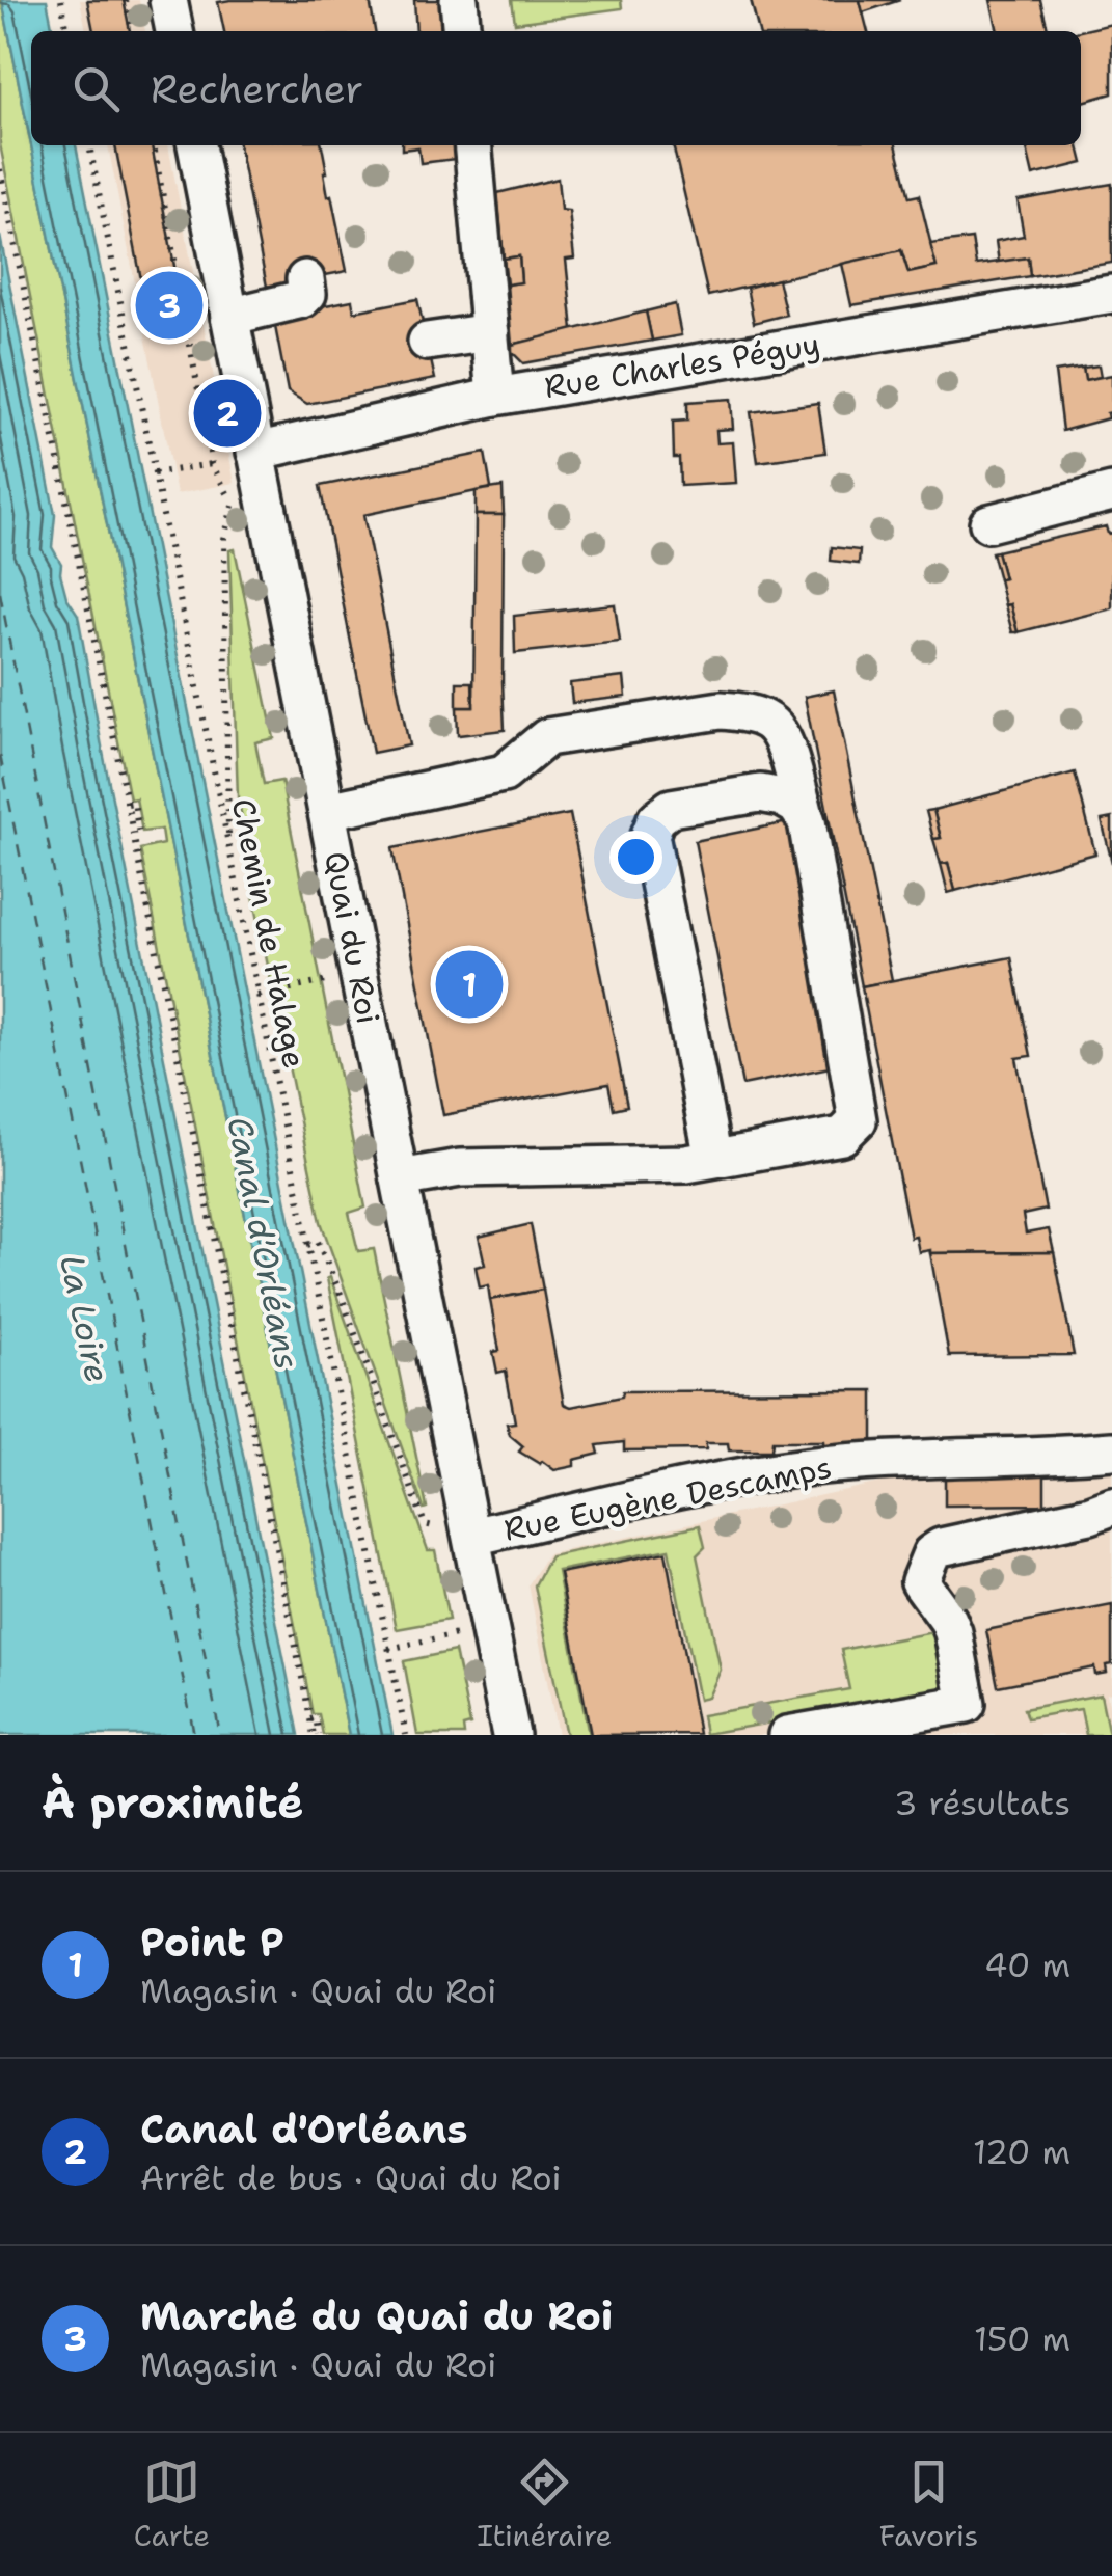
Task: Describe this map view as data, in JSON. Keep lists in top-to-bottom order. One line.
{"streets":{"street":["Rue Charles Péguy","Quai du Roi","Rue Eugène Descamps"],"path":["Chemin de Halage"]},"crossings":[["Rue Charles Péguy","Quai du Roi"],["Quai du Roi","Rue Eugène Descamps"]],"water":["Canal d'Orléans","La Loire"],"page":{"search":"Rechercher","pins":["3","2","1"],"heading":["À proximité","3 résultats"],"list":[{"mark":"1","name":"Point P","note":"Magasin · Quai du Roi","value":"40 m"},{"mark":"2","name":"Canal d'Orléans","note":"Arrêt de bus · Quai du Roi","value":"120 m"},{"mark":"3","name":"Marché du Quai du Roi","note":"Magasin · Quai du Roi","value":"150 m"}],"nav":["Carte","Itinéraire","Favoris"]}}
